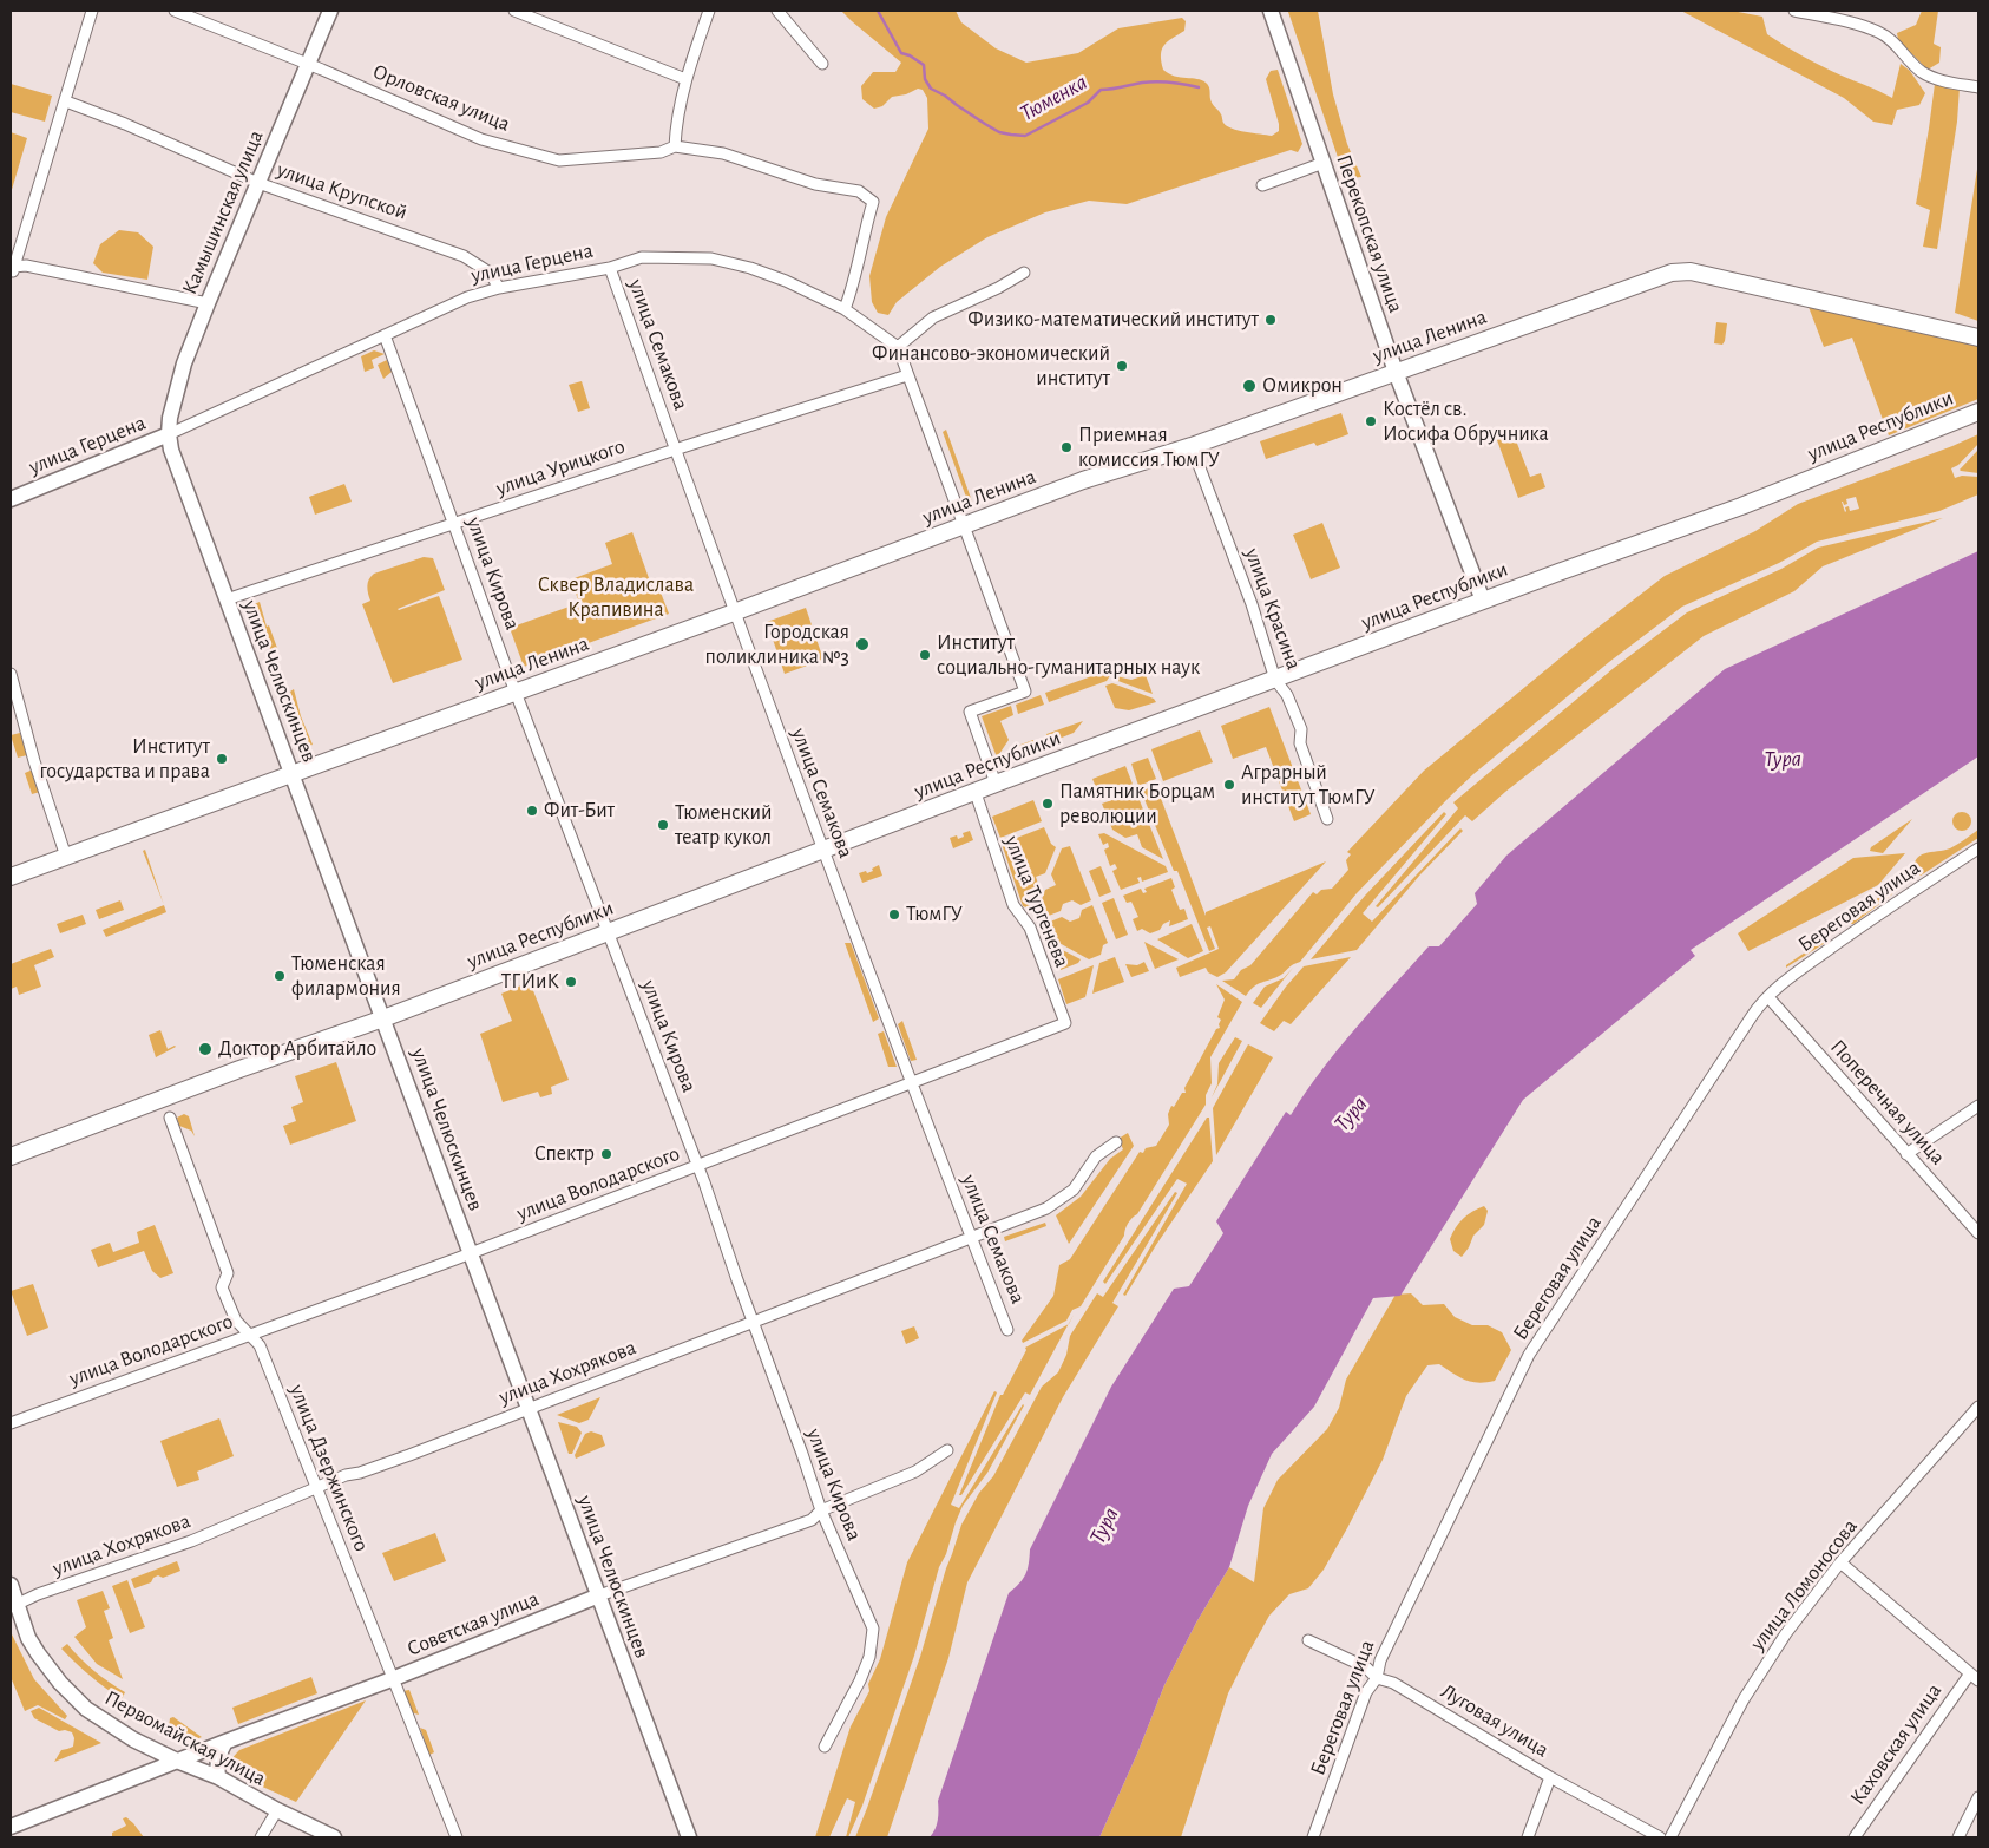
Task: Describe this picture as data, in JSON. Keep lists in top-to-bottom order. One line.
{"streets":{"main road":["улица Ленина","улица Республики"],"street":["Орловская улица","улица Крупской","Камышинская улица","Перекопская улица","улица Герцена","улица Семакова","улица Урицкого","улица Кирова","улица Красина","улица Челюскинцев","улица Тургенева","Береговая улица","Поперечная улица","улица Володарского","улица Хохрякова","улица Дзержинского","улица Ломоносова","Советская улица","Луговая улица","Первомайская улица","Каховская улица"]},"crossings":[["Орловская улица","Камышинская улица"],["Орловская улица","улица Герцена"],["улица Крупской","Камышинская улица"],["улица Крупской","улица Герцена"],["Камышинская улица","улица Герцена"],["Камышинская улица","улица Челюскинцев"],["Перекопская улица","улица Ленина"],["Перекопская улица","улица Республики"],["улица Герцена","улица Семакова"],["улица Герцена","улица Кирова"],["улица Герцена","улица Челюскинцев"],["улица Ленина","улица Семакова"],["улица Ленина","улица Кирова"],["улица Ленина","улица Красина"],["улица Ленина","улица Челюскинцев"],["улица Семакова","улица Республики"],["улица Семакова","улица Урицкого"],["улица Семакова","улица Володарского"],["улица Семакова","улица Хохрякова"],["улица Республики","улица Кирова"],["улица Республики","улица Красина"],["улица Республики","улица Челюскинцев"],["улица Республики","улица Тургенева"],["улица Урицкого","улица Кирова"],["улица Урицкого","улица Челюскинцев"],["улица Кирова","улица Володарского"],["улица Кирова","улица Хохрякова"],["улица Кирова","Советская улица"],["улица Челюскинцев","улица Володарского"],["улица Челюскинцев","улица Хохрякова"],["улица Челюскинцев","Советская улица"],["улица Тургенева","улица Володарского"],["Береговая улица","Поперечная улица"],["Береговая улица","Луговая улица"],["улица Володарского","улица Дзержинского"],["улица Хохрякова","улица Дзержинского"],["улица Хохрякова","Первомайская улица"],["улица Дзержинского","Советская улица"],["Советская улица","Первомайская улица"]],"water":["Тюменка","Тура"],"parks":["Сквер Владислава Крапивина"],"places":["Физико-математический институт","Финансово-экономический институт","Омикрон","Костёл св. Иосифа Обручника","Приемная комиссия ТюмГУ","Городская поликлиника №3","Институт социально-гуманитарных наук","Институт государства и права","Аграрный институт ТюмГУ","Памятник Борцам революции","Фит-Бит","Тюменский театр кукол","ТюмГУ","Тюменская филармония","ТГИиК","Доктор Арбитайло","Спектр"]}
